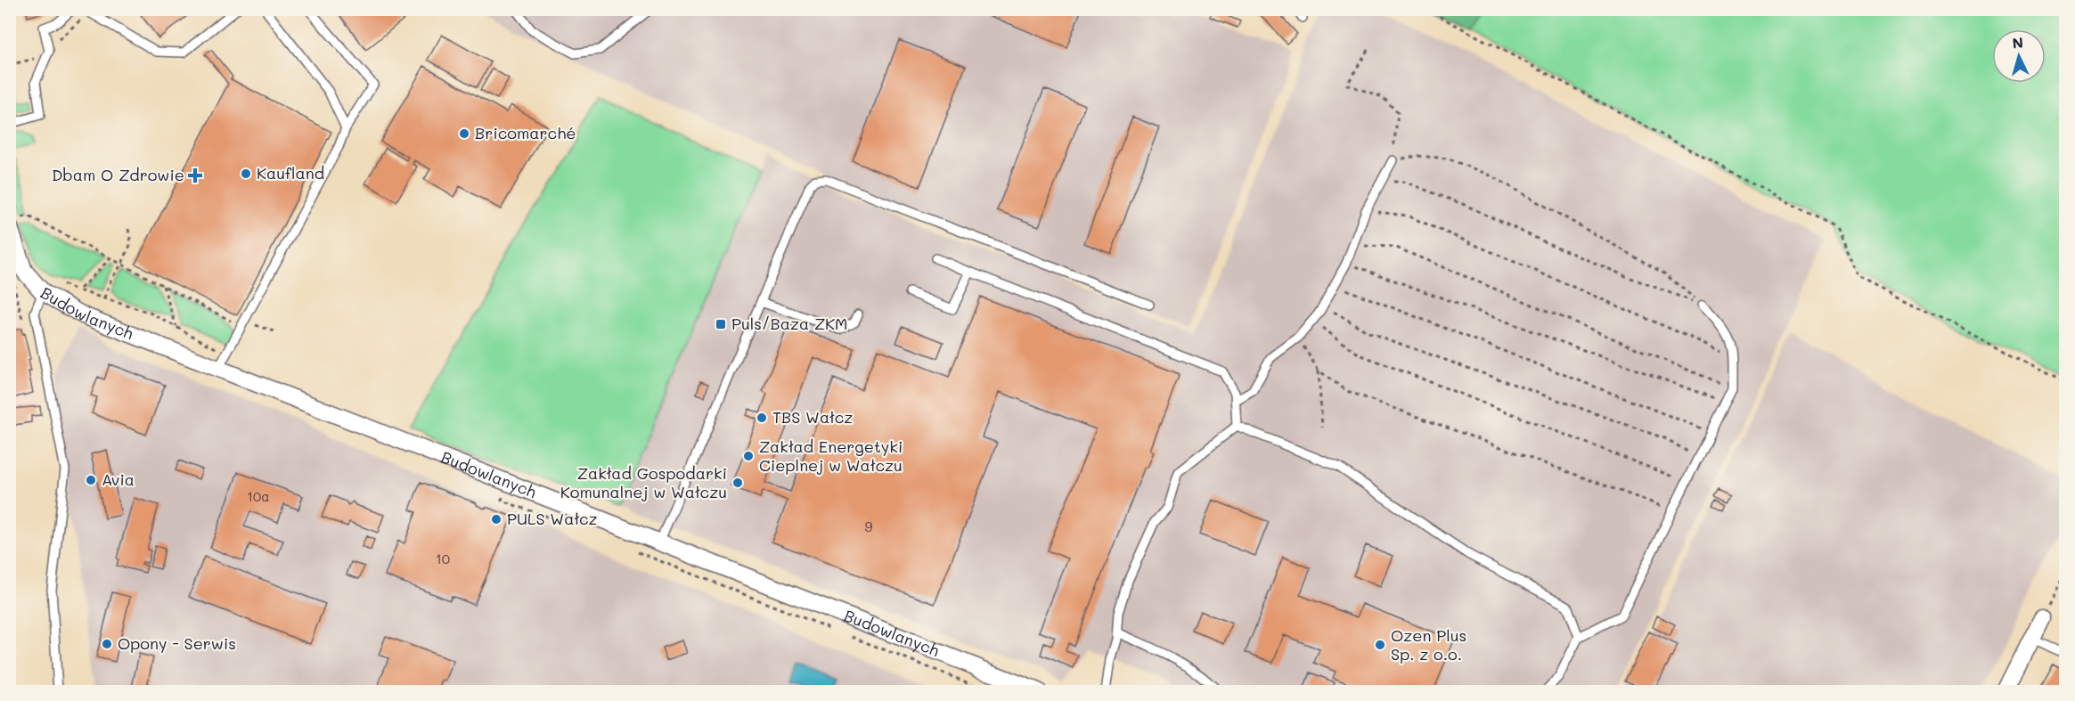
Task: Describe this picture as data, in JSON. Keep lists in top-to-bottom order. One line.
{"streets":{"street":["Budowlanych"]},"places":{"other":["Bricomarché","Kaufland","TBS Wałcz","Zakład Energetyki Cieplnej w Wałczu","Avia","Zakład Gospodarki Komunalnej w Wałczu","PULS Wałcz","Opony - Serwis","Ozen Plus Sp. z o.o."],"health":["Dbam O Zdrowie"],"transit":["Puls/Baza ZKM"]},"house_numbers":["10a","9","10"],"north":"top"}
